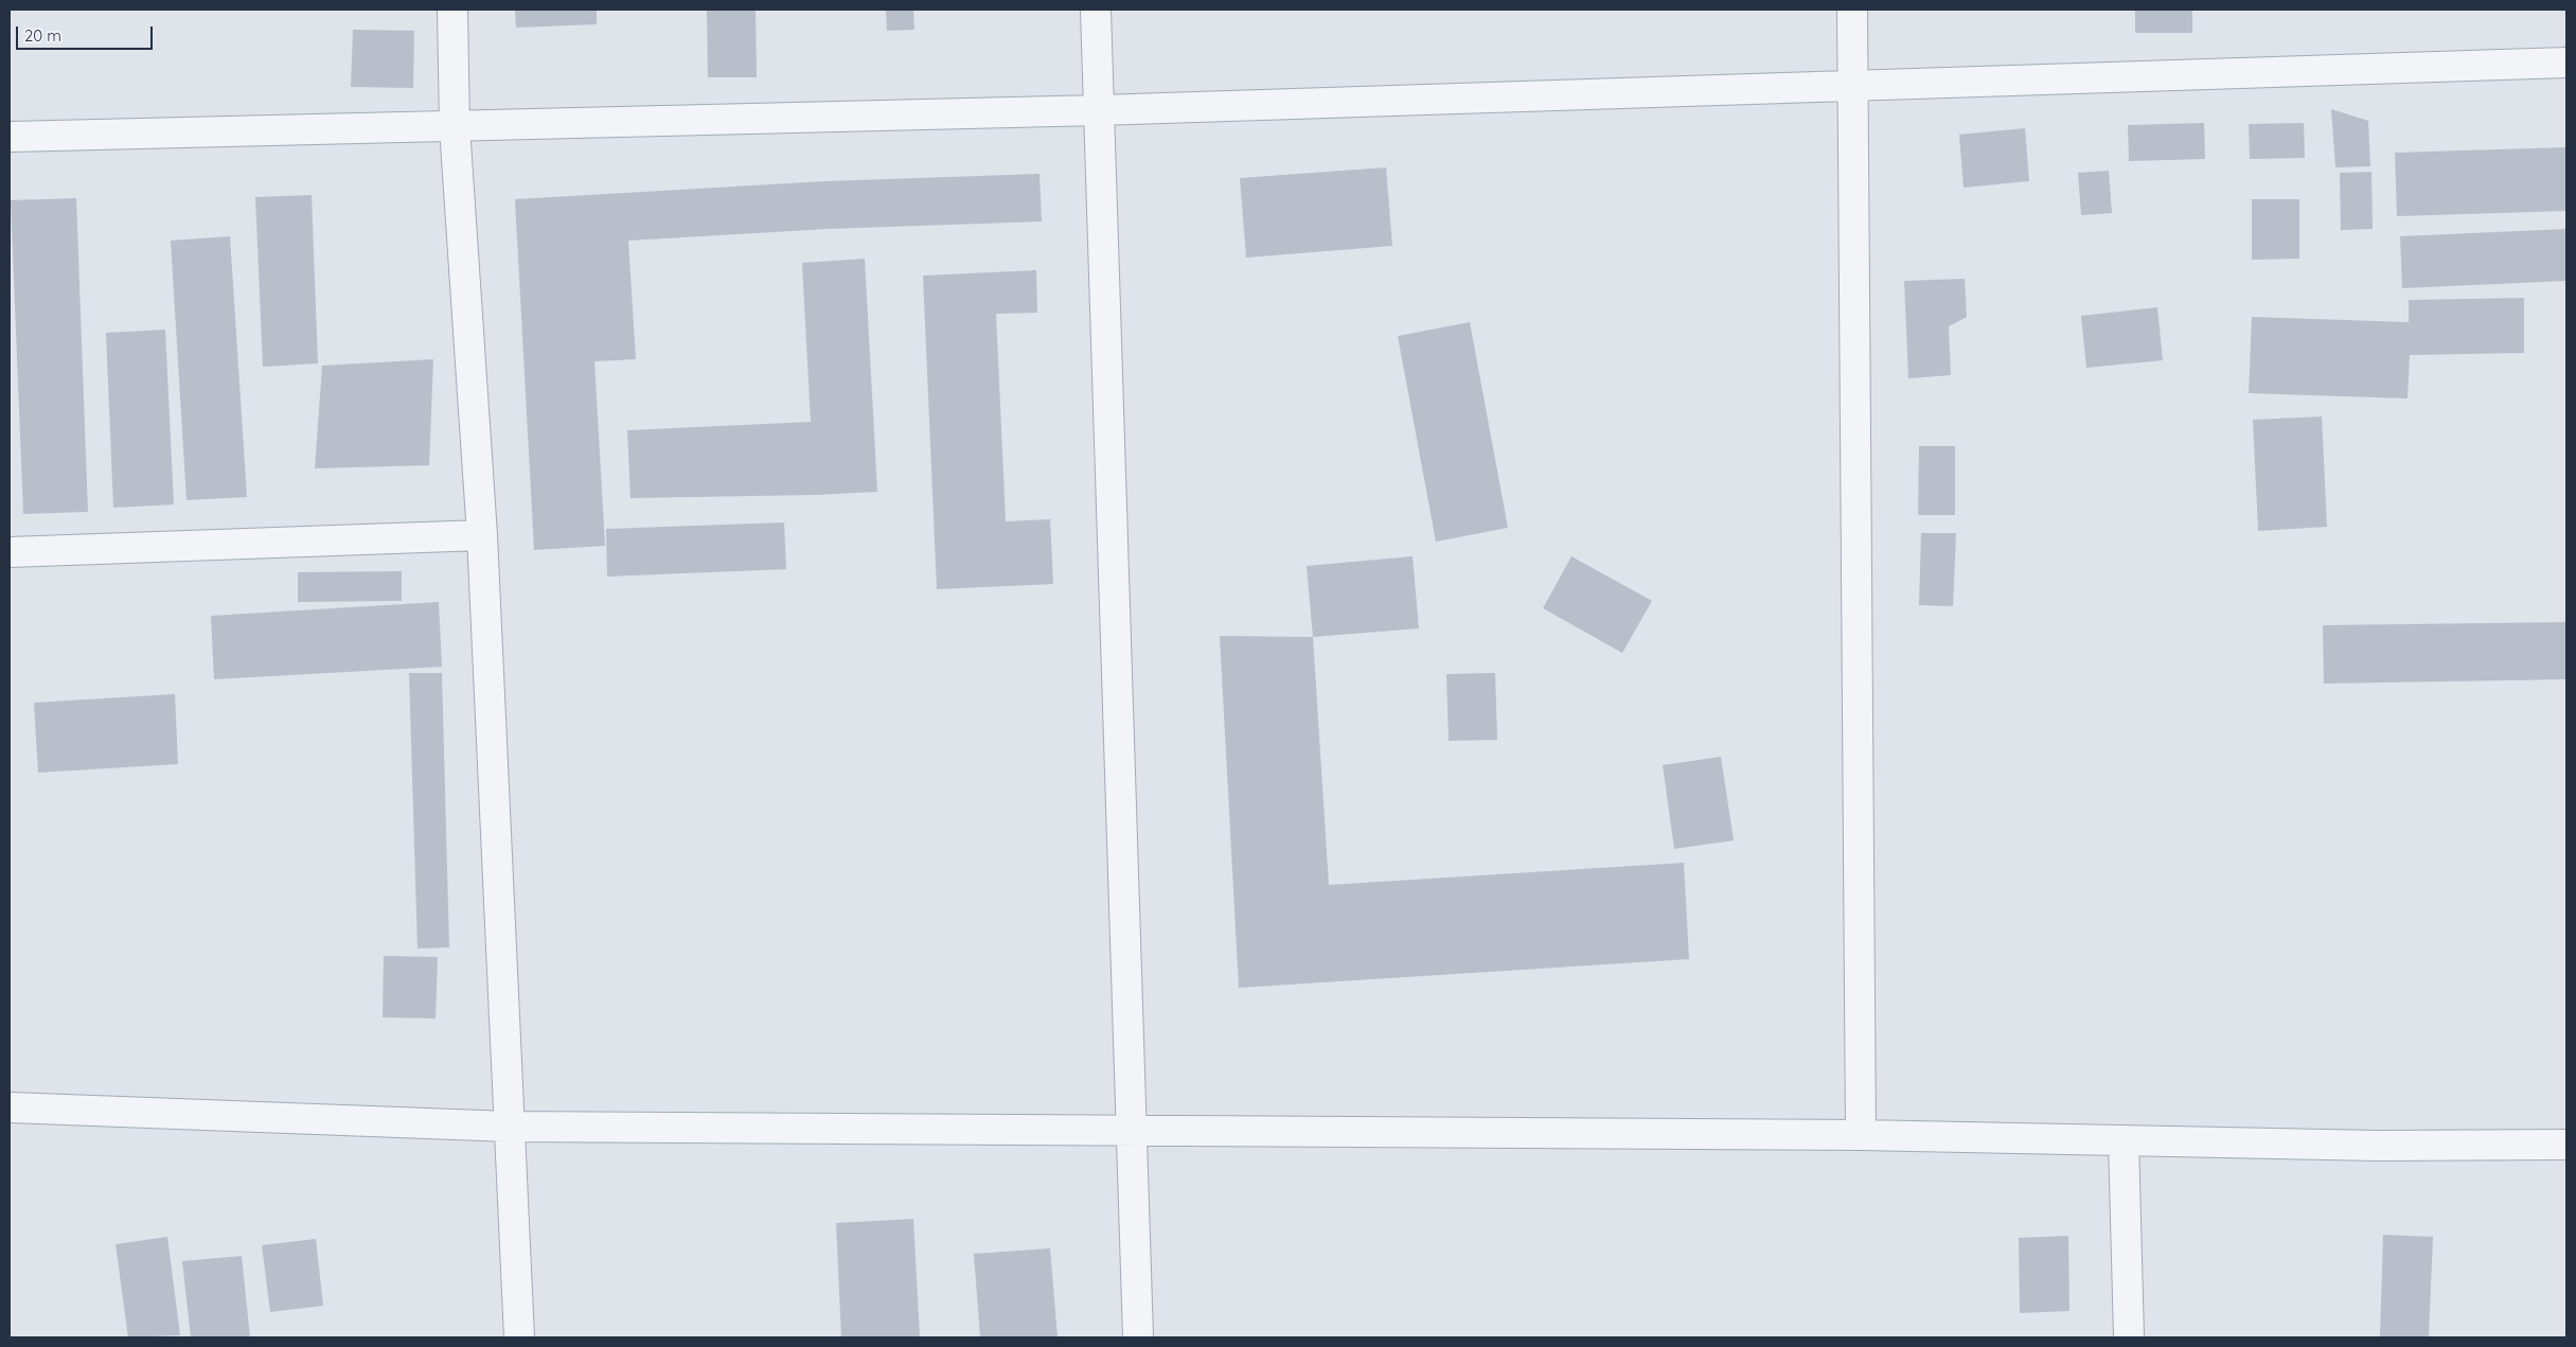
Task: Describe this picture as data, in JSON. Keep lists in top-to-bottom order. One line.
{"scale_bar":"20 m"}
